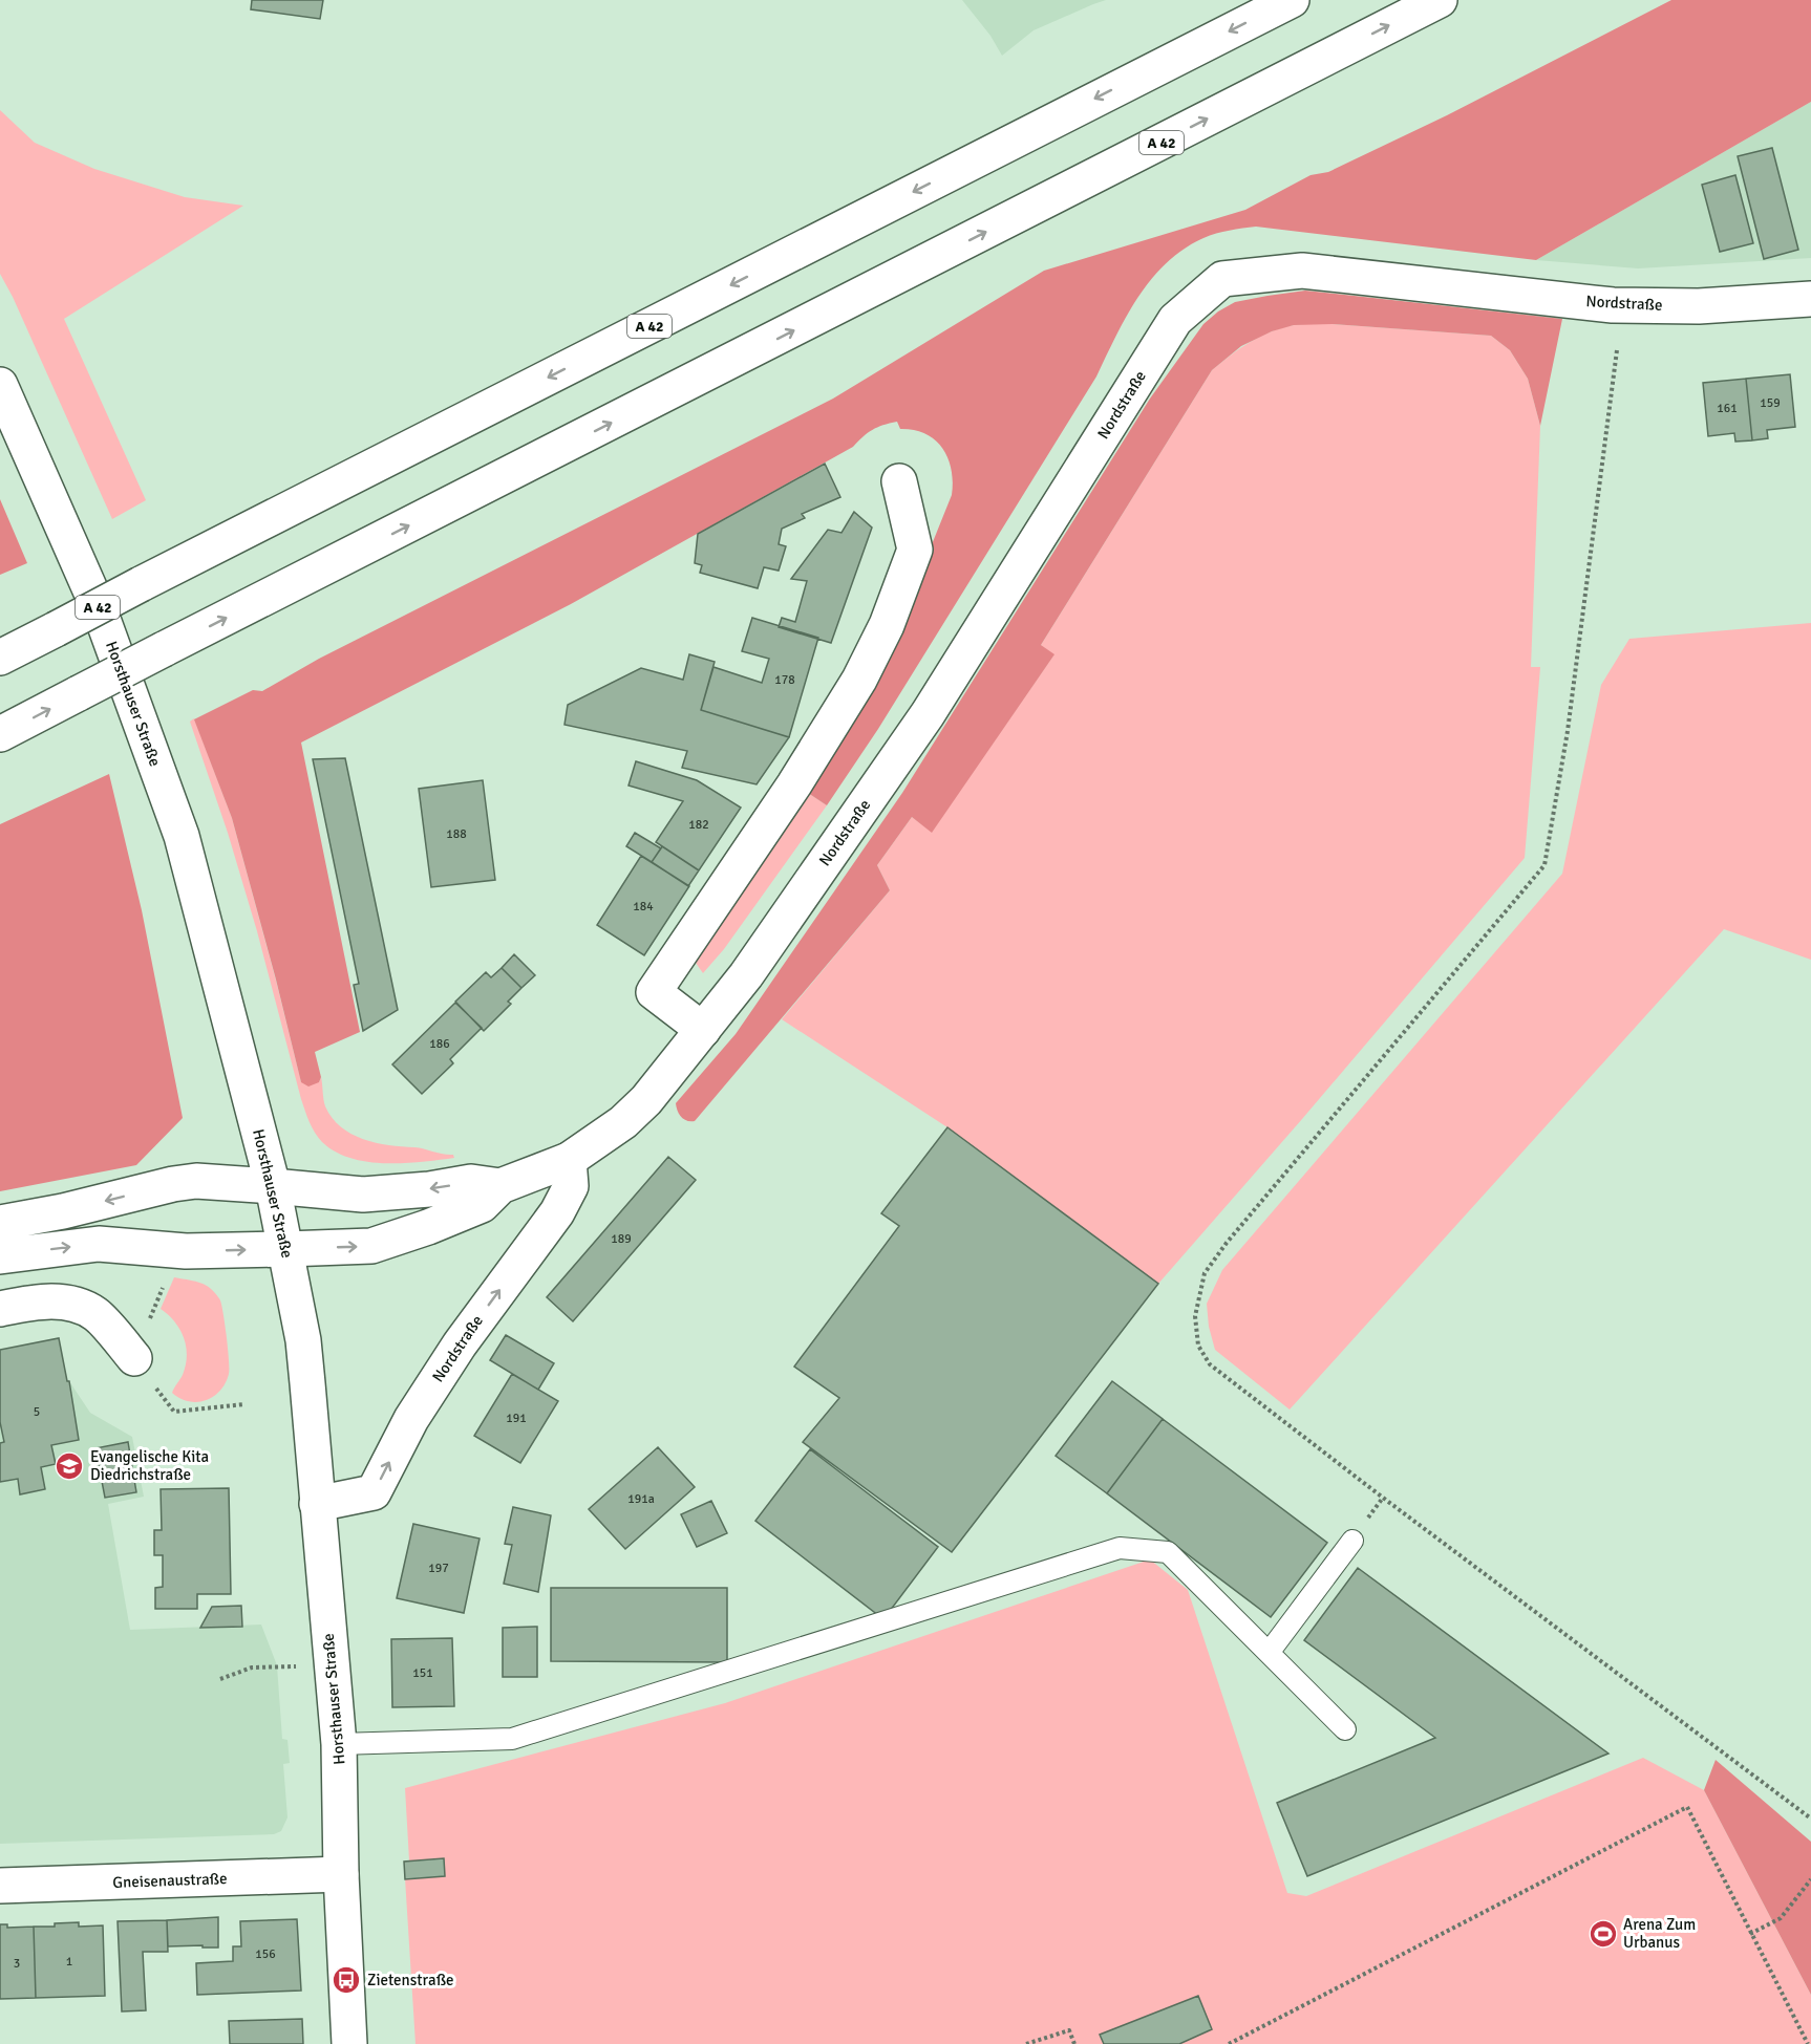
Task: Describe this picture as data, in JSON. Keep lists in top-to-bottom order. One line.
{"streets":{"main road":["A 42","Nordstraße","Horsthauser Straße","Gneisenaustraße"]},"crossings":[["Nordstraße","Horsthauser Straße"],["Horsthauser Straße","Gneisenaustraße"]],"places":{"school or university":["Evangelische Kita Diedrichstraße"],"sports":["Arena Zum Urbanus"],"bus stop":["Zietenstraße"]},"house_numbers":["159","161","178","182","188","184","186","189","5","191","191a","197","151","156","1","3"]}
